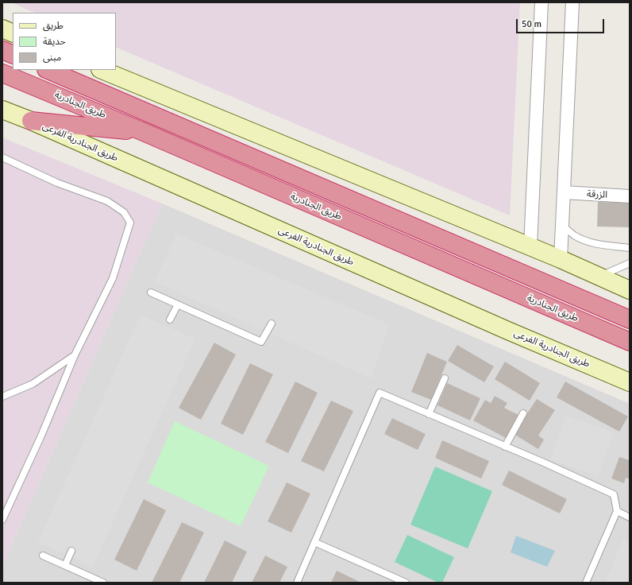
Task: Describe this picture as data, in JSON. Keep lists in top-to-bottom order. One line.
{"streets":{"highway":["طريق الجنادرية"],"street":["طريق الجنادرية الفرعى","الزرقة"]},"legend":["طريق","حديقة","مبنى"],"scale_bar":"50 m"}
